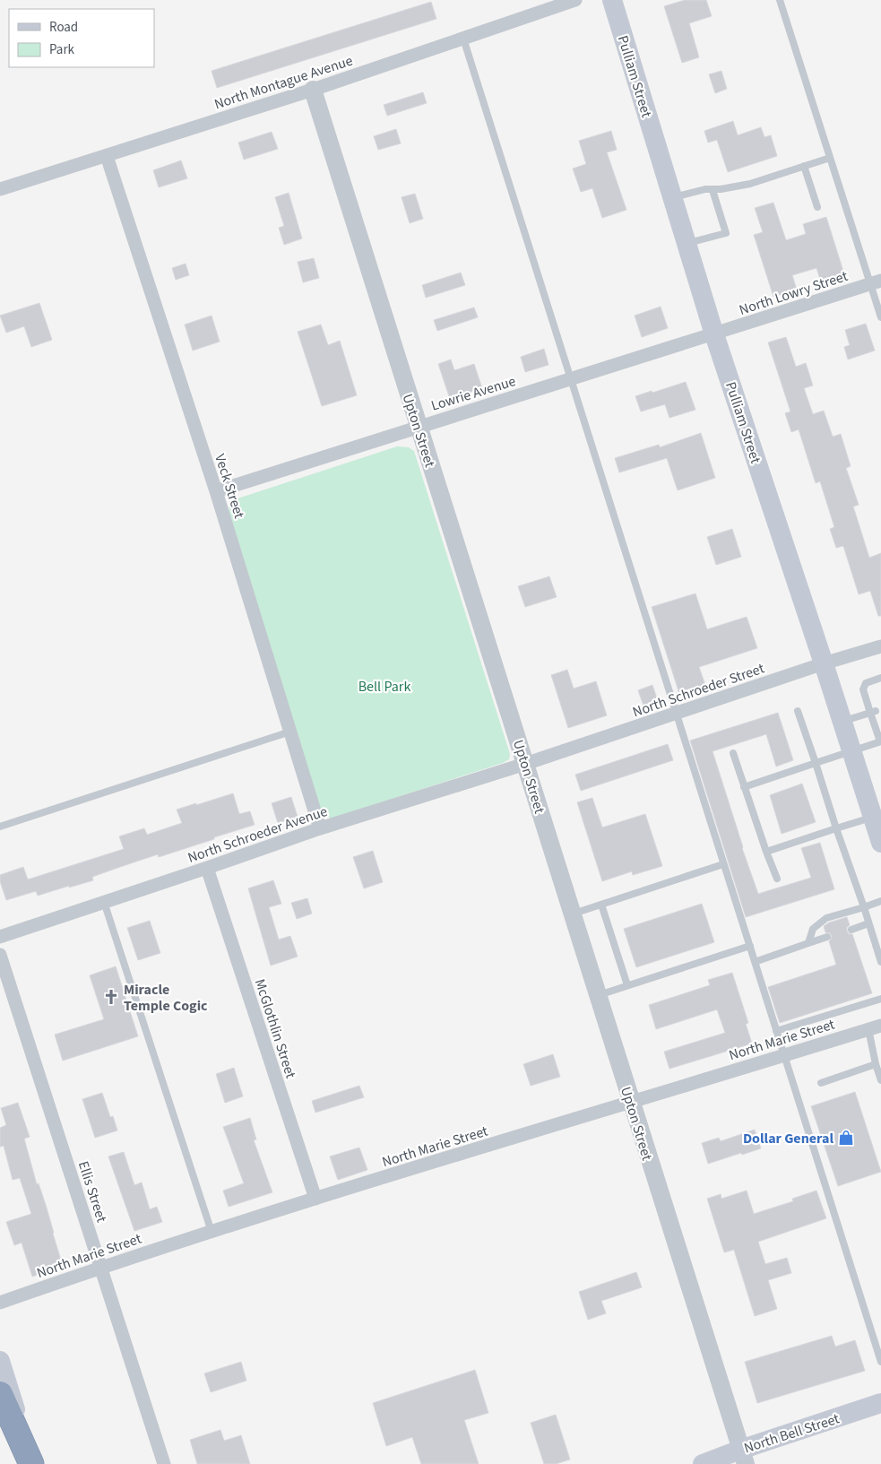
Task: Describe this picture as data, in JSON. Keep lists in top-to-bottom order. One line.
{"streets":{"main road":["Pulliam Street","North Bell Street"],"street":["North Montague Avenue","North Lowry Street","Lowrie Avenue","Upton Street","Veck Street","North Schroeder Street","North Schroeder Avenue","McGlothlin Street","North Marie Street","Ellis Street"]},"crossings":[["Pulliam Street","North Lowry Street"],["Pulliam Street","Lowrie Avenue"],["Pulliam Street","North Schroeder Street"],["North Montague Avenue","Upton Street"],["North Montague Avenue","Veck Street"],["North Lowry Street","Lowrie Avenue"],["Lowrie Avenue","Upton Street"],["Lowrie Avenue","Veck Street"],["Upton Street","North Schroeder Street"],["Upton Street","North Schroeder Avenue"],["Upton Street","North Marie Street"],["Upton Street","North Bell Street"],["Veck Street","North Schroeder Avenue"],["North Schroeder Street","North Schroeder Avenue"],["North Schroeder Avenue","McGlothlin Street"],["McGlothlin Street","North Marie Street"],["North Marie Street","Ellis Street"]],"parks":["Bell Park"],"places":{"church":["Miracle Temple Cogic"],"shop":["Dollar General"]},"legend":["Road","Park"]}
